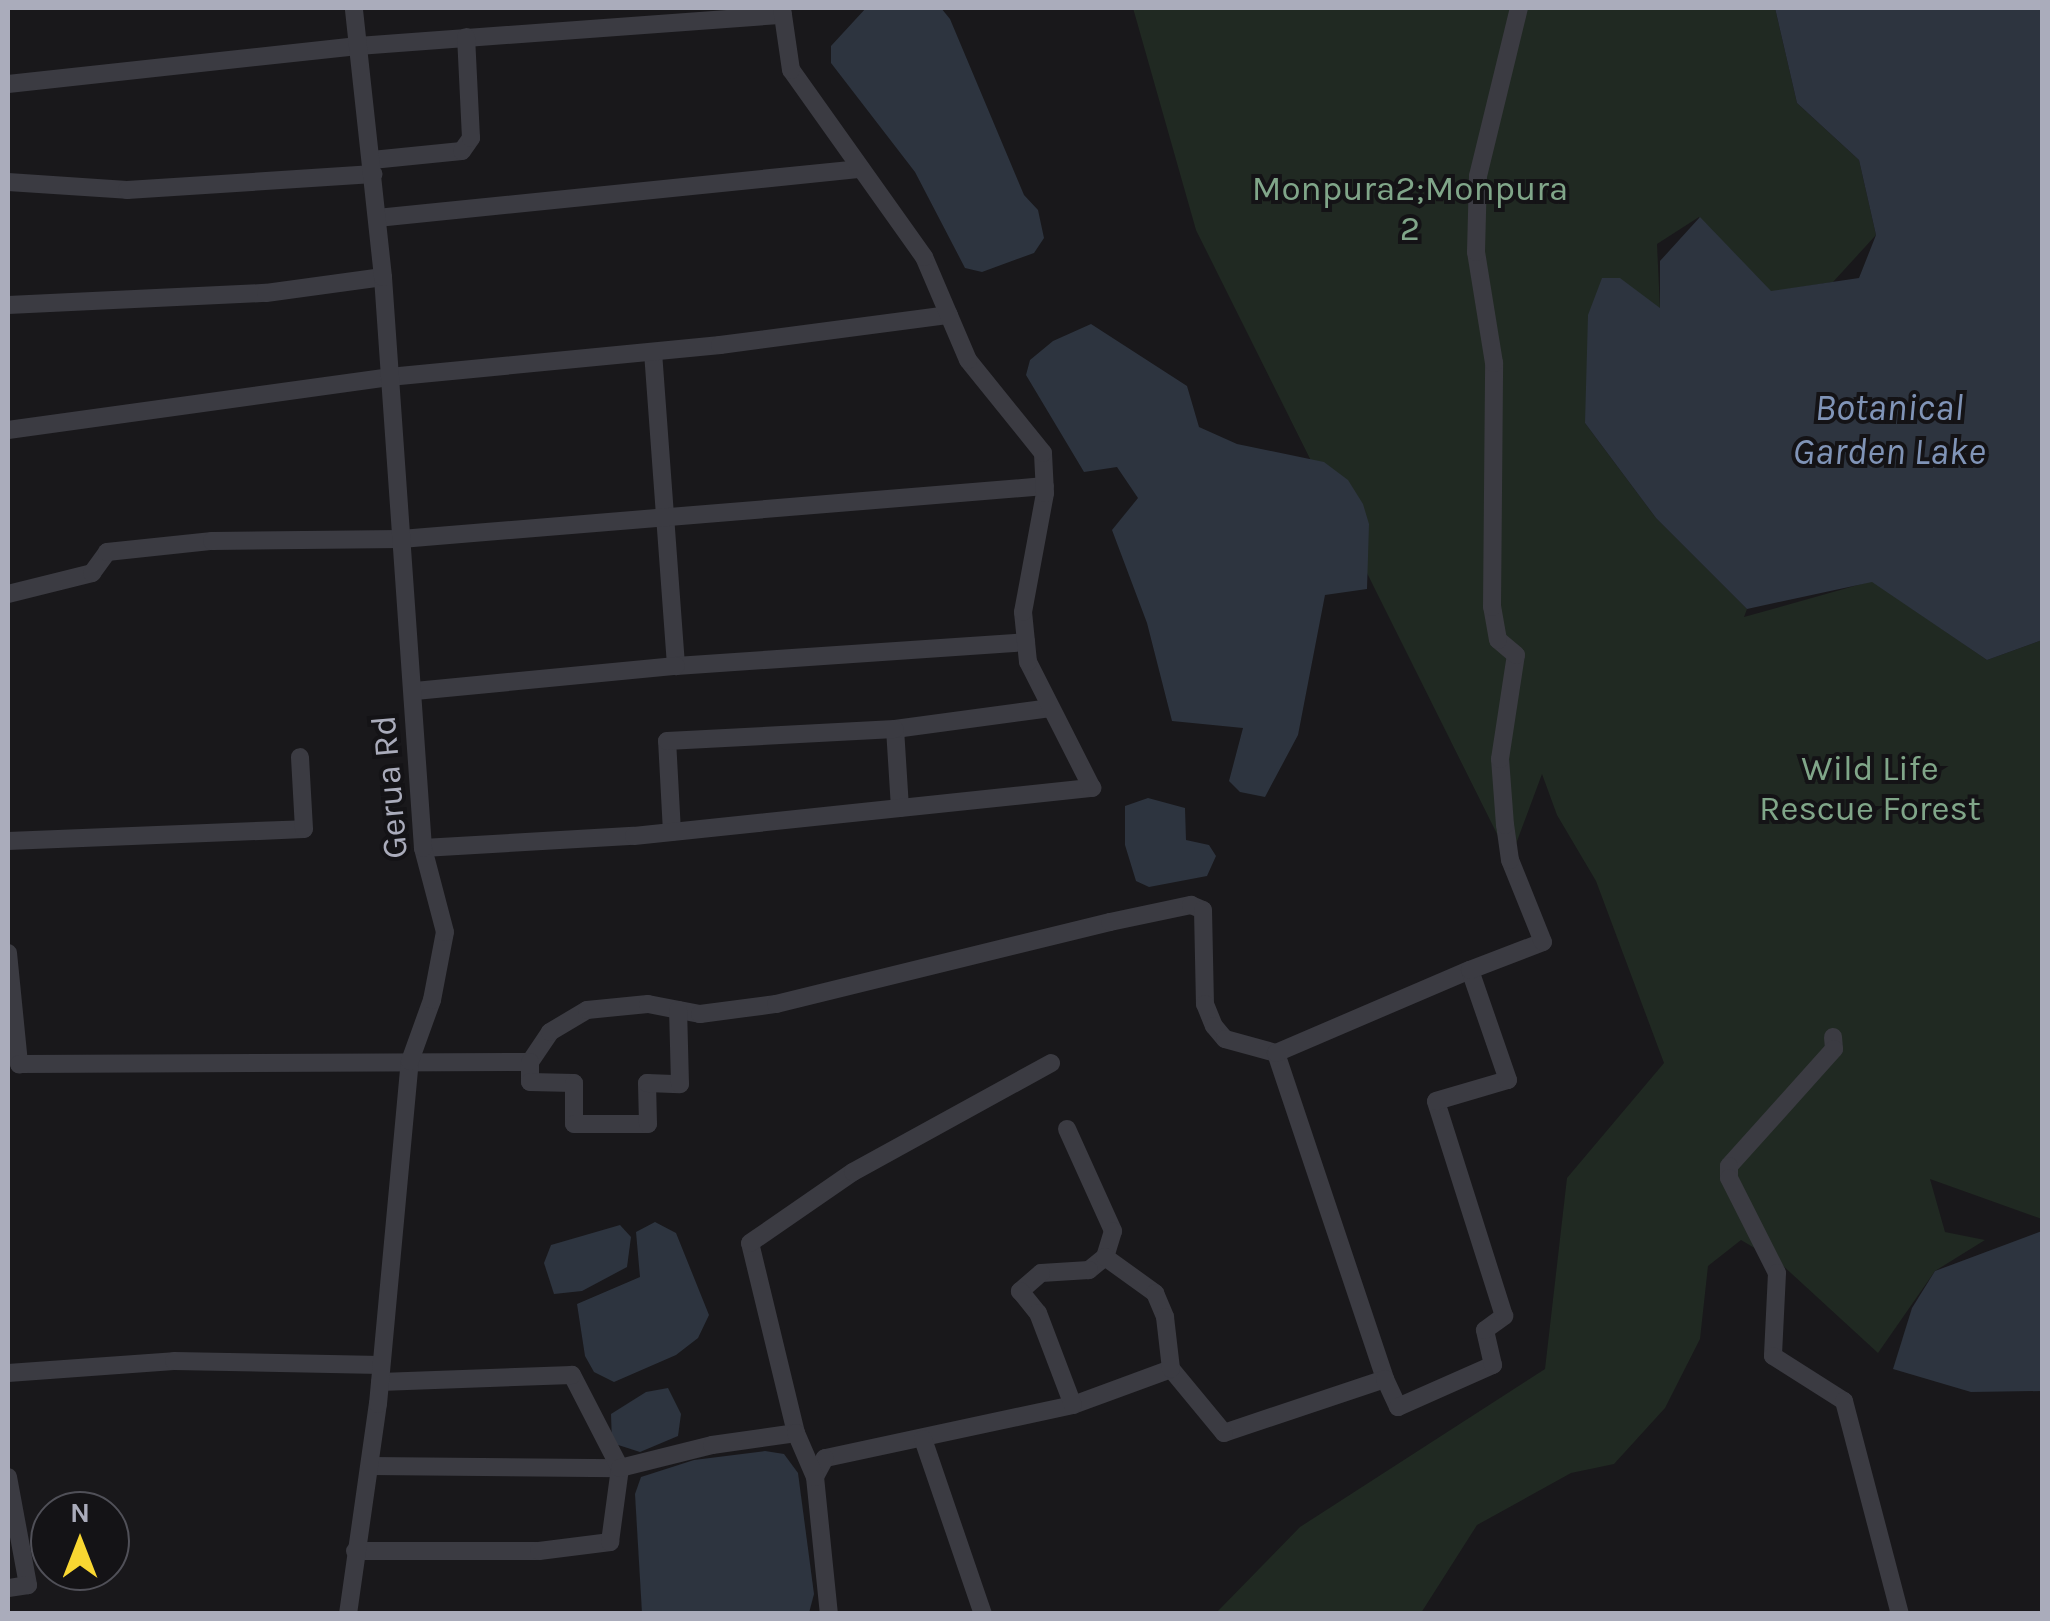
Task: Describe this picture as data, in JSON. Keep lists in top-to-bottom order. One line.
{"streets":{"street":["Gerua Rd"]},"water":["Botanical Garden Lake"],"parks":["Monpura2;Monpura 2","Wild Life Rescue Forest"],"north":"top"}
